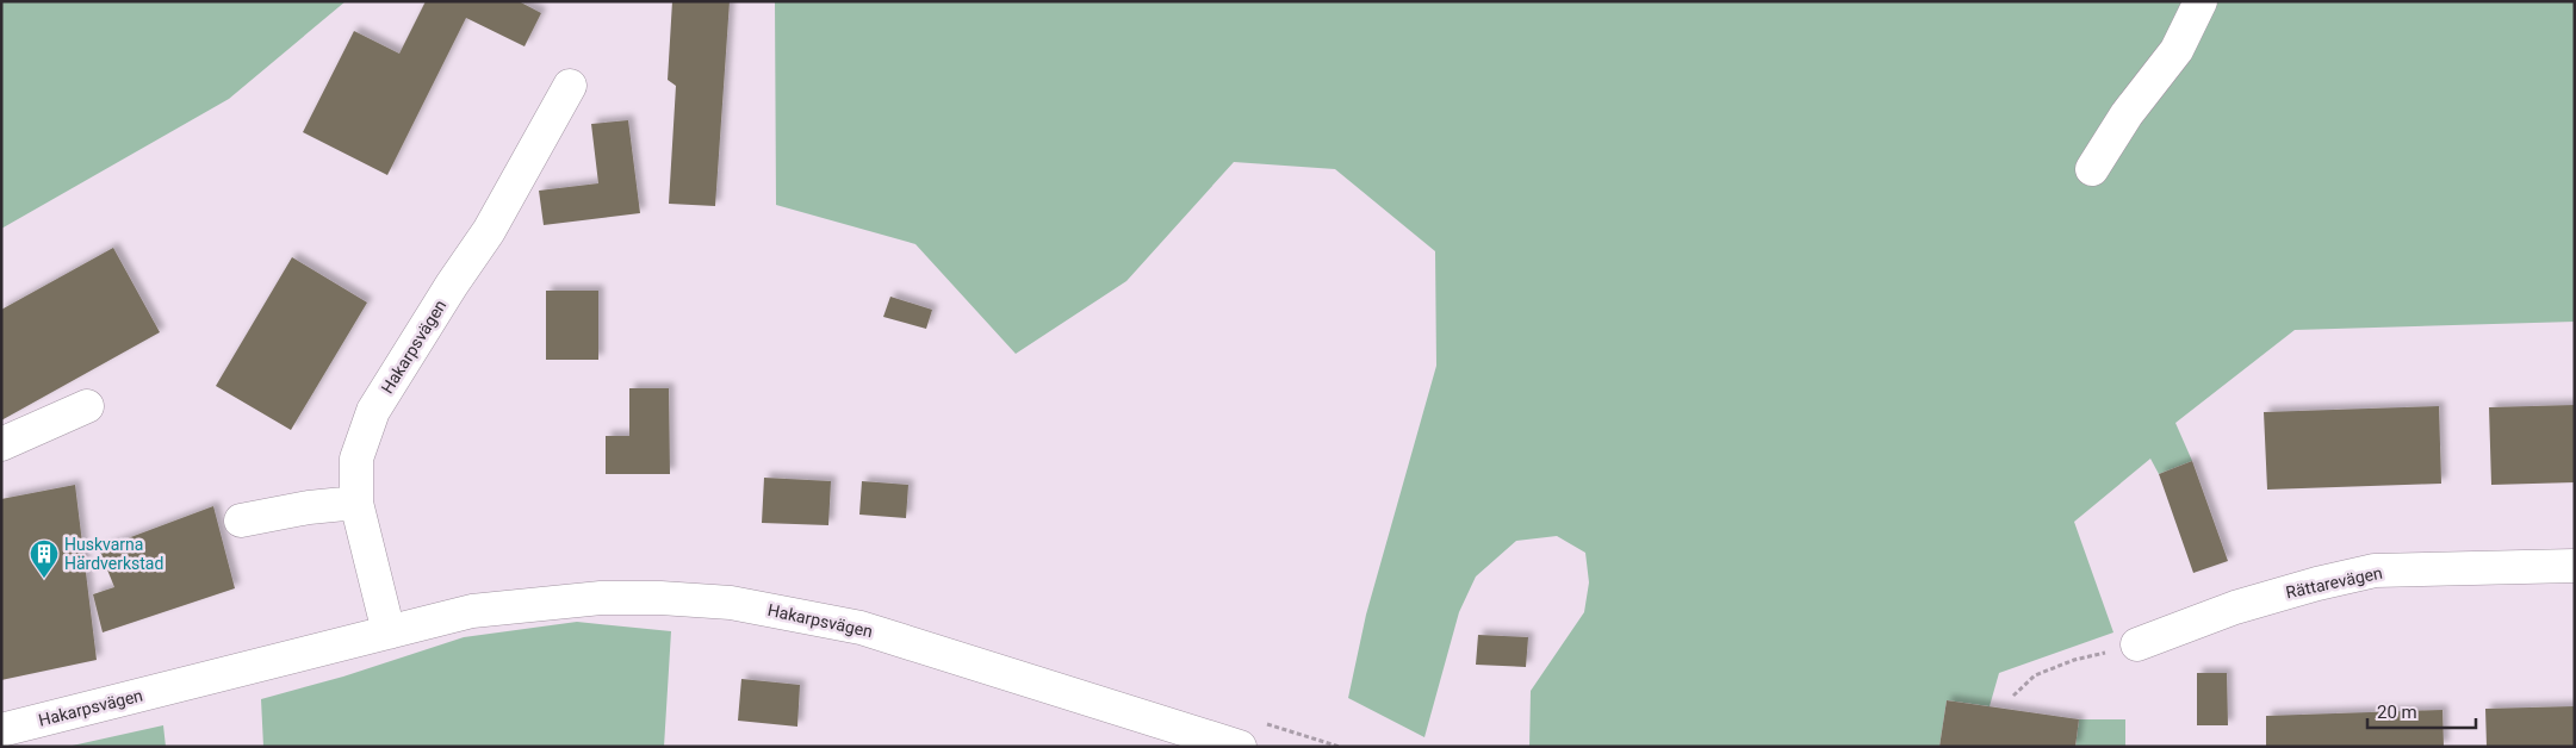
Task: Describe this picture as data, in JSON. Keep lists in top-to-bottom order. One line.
{"streets":{"street":["Hakarpsvägen","Rättarevägen"]},"places":{"building":["Huskvarna Härdverkstad"]},"scale_bar":"20 m"}
